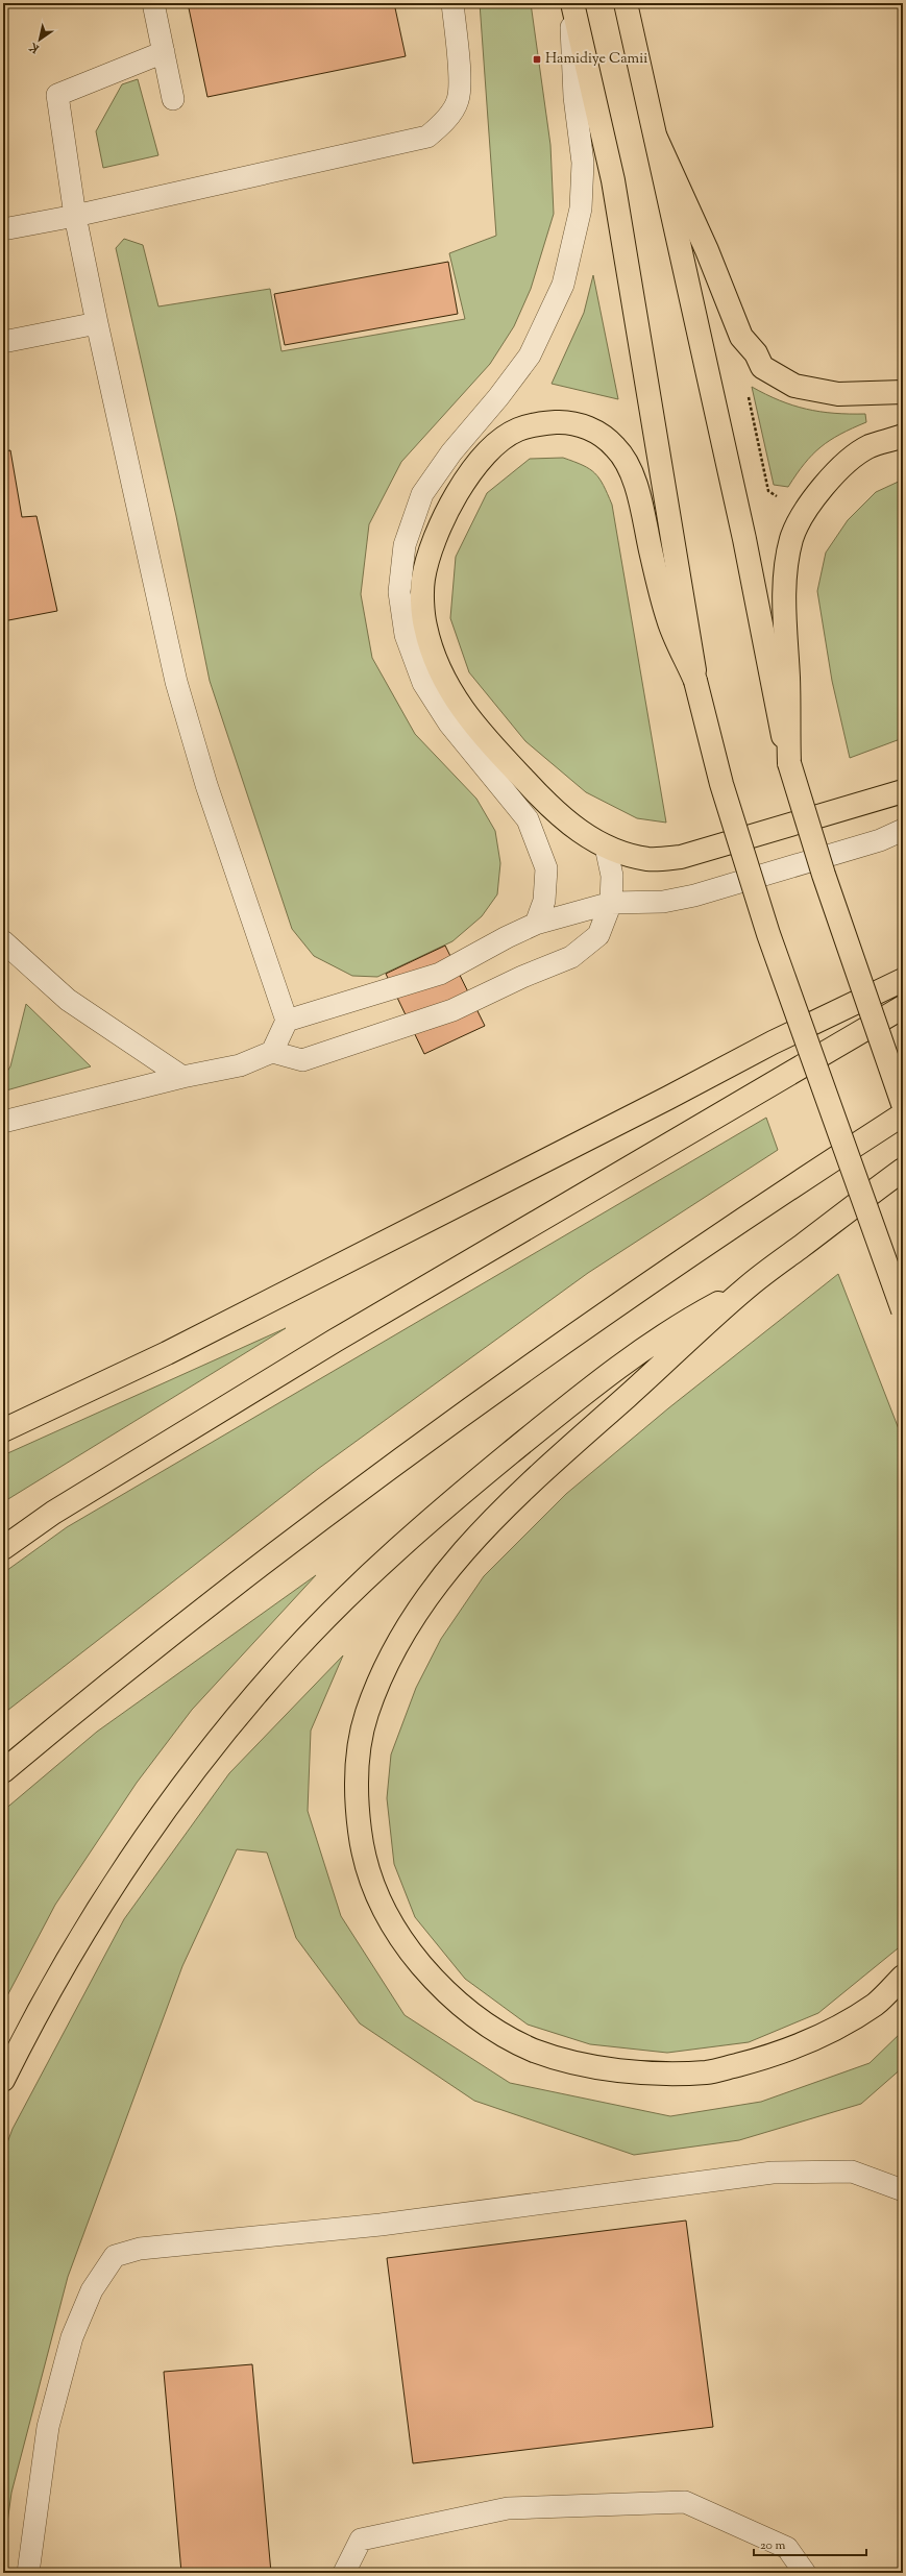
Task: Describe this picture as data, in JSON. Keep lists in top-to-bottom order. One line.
{"places":{"transit":["Hamidiye Camii"]},"scale_bar":"20 m","north":"bottom left"}
